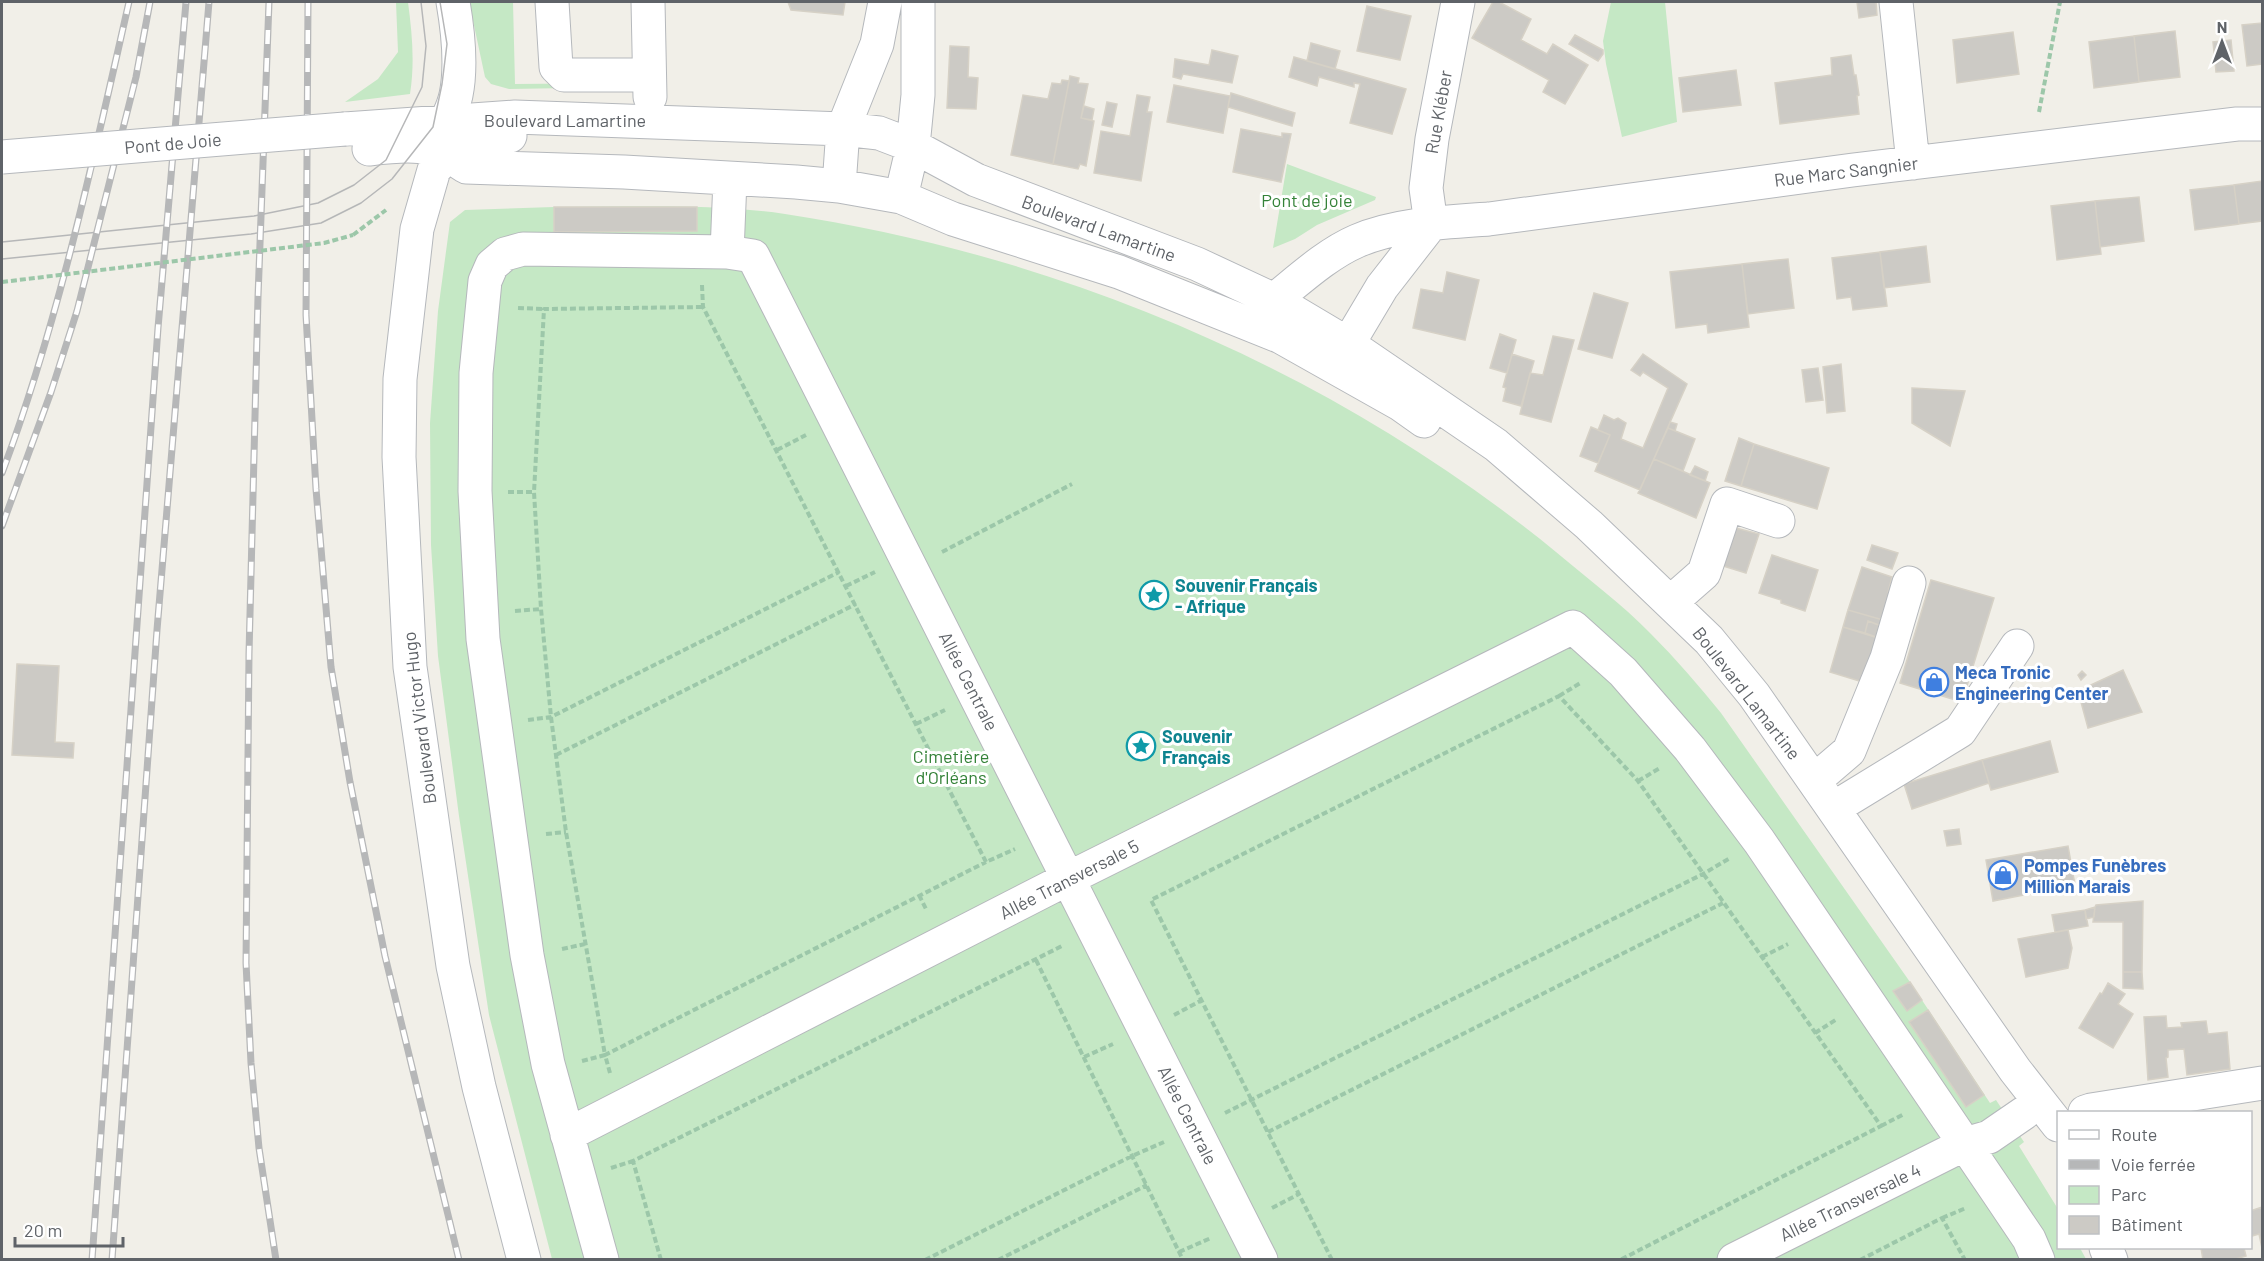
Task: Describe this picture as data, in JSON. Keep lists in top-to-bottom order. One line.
{"streets":{"street":["Rue Kléber","Boulevard Lamartine","Pont de Joie","Rue Marc Sangnier","Allée Centrale","Boulevard Victor Hugo","Allée Transversale 5","Allée Transversale 4"]},"crossings":[["Rue Kléber","Rue Marc Sangnier"],["Boulevard Lamartine","Pont de Joie"],["Boulevard Lamartine","Rue Marc Sangnier"],["Boulevard Lamartine","Boulevard Victor Hugo"],["Allée Centrale","Allée Transversale 5"],["Allée Transversale 5","Allée Transversale 4"]],"parks":["Pont de joie","Cimetière d'Orléans"],"places":{"place":["Souvenir Français - Afrique","Souvenir Français"],"shop":["Meca Tronic Engineering Center","Pompes Funèbres Million Marais"]},"legend":["Route","Voie ferrée","Parc","Bâtiment"],"scale_bar":"20 m","north":"top"}
